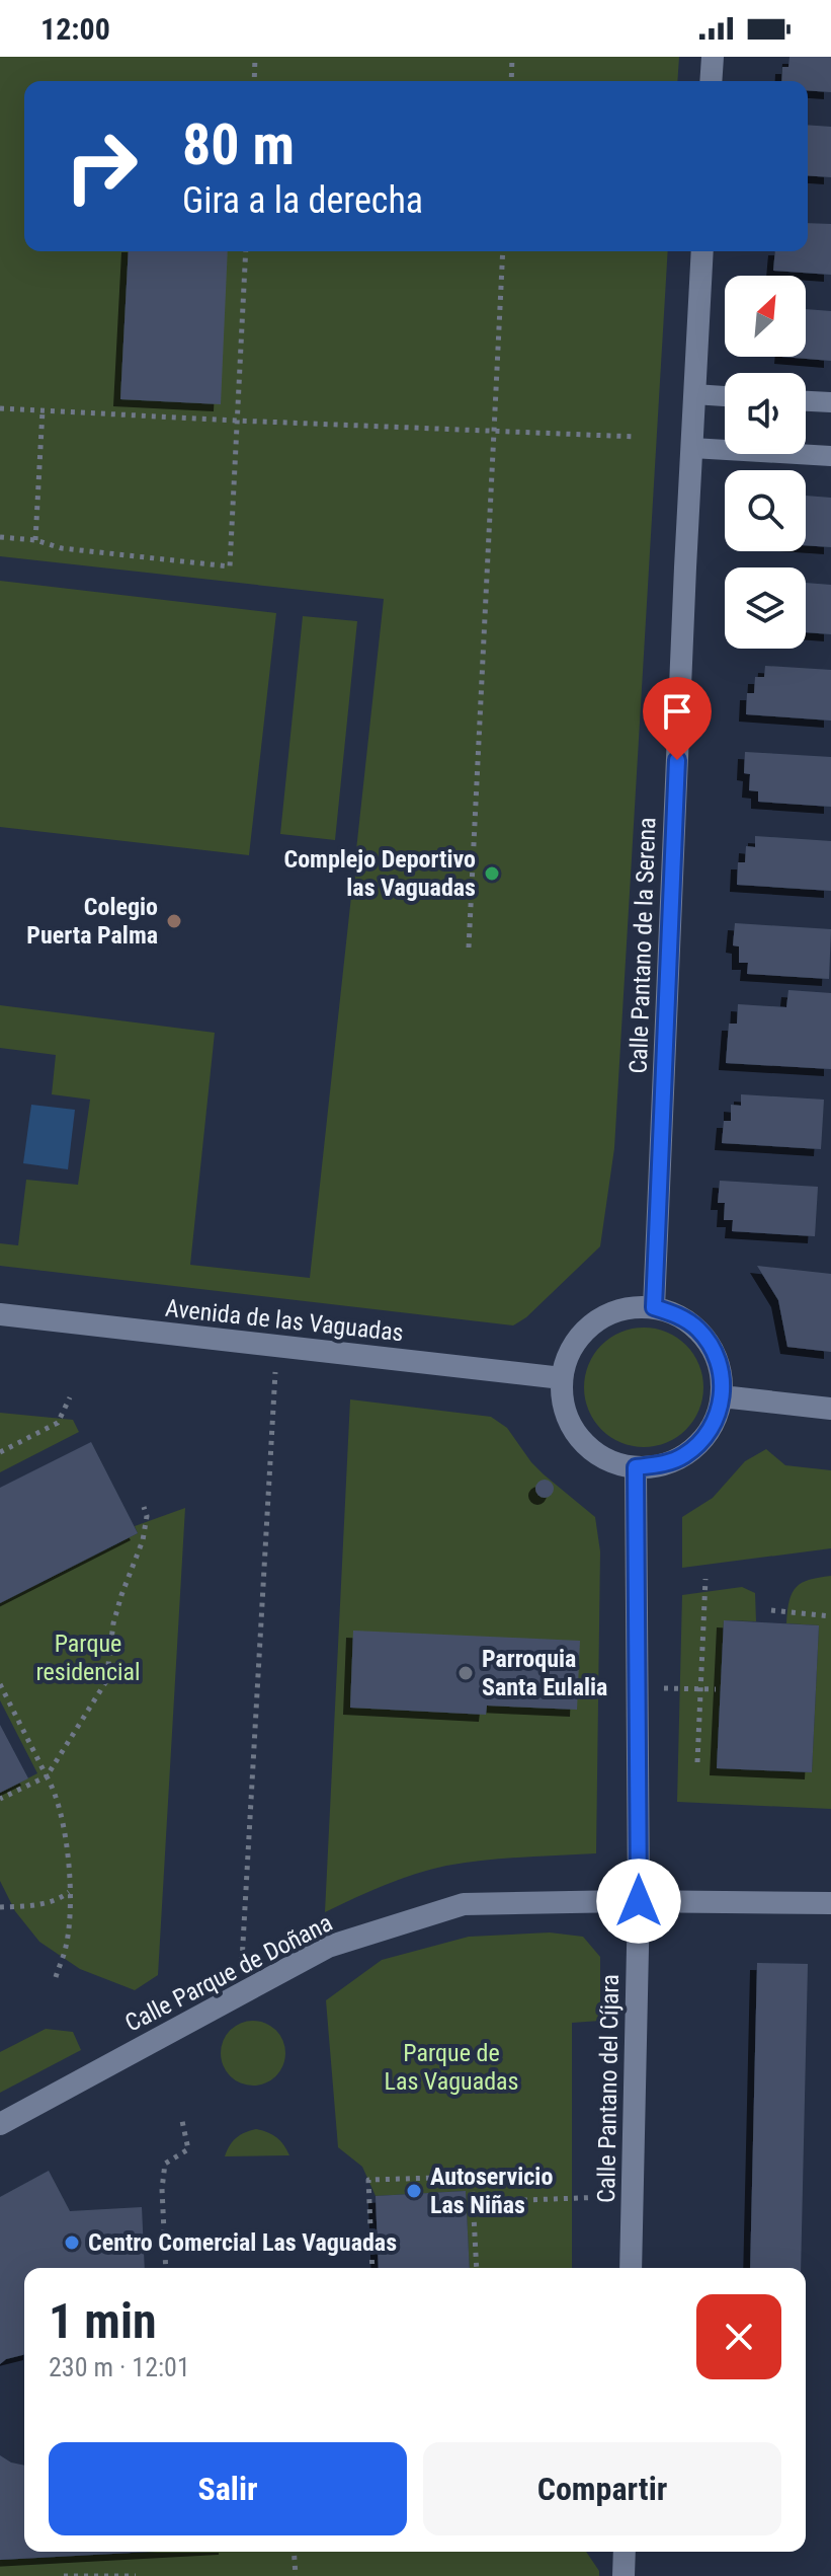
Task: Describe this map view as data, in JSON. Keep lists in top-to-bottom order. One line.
{"streets":{"street":["Calle Pantano de la Serena","Avenida de las Vaguadas","Calle Parque de Doñana","Calle Pantano del Cíjara"]},"crossings":[["Calle Pantano de la Serena","Avenida de las Vaguadas"],["Calle Pantano de la Serena","Calle Pantano del Cíjara"],["Avenida de las Vaguadas","Calle Pantano del Cíjara"],["Calle Parque de Doñana","Calle Pantano del Cíjara"]],"parks":["Parque residencial","Parque de Las Vaguadas"],"places":["Complejo Deportivo las Vaguadas","Colegio Puerta Palma","Parroquia Santa Eulalia","Autoservicio Las Niñas","Centro Comercial Las Vaguadas"],"north":"top right","page":{"status":"12:00","turn":["80 m","Gira a la derecha"],"heading":["1 min","230 m · 12:01"],"buttons":["Salir","Compartir"]}}
